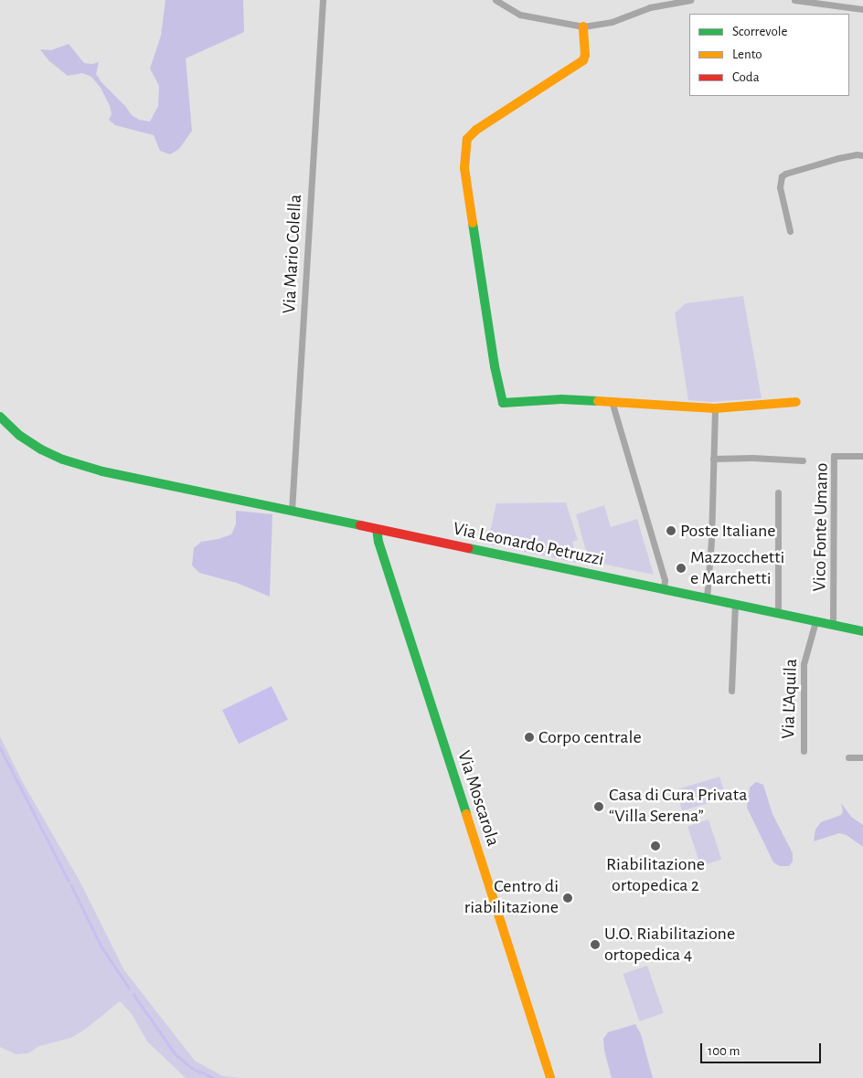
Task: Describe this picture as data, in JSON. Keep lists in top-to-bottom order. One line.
{"streets":{"street":["Via Mario Colella","Vico Fonte Umano","Via Leonardo Petruzzi","Via L'Aquila","Via Moscarola"]},"crossings":[["Via Mario Colella","Via Leonardo Petruzzi"],["Vico Fonte Umano","Via Leonardo Petruzzi"],["Via Leonardo Petruzzi","Via L'Aquila"],["Via Leonardo Petruzzi","Via Moscarola"]],"places":["Poste Italiane","Mazzocchetti e Marchetti","Corpo centrale","Casa di Cura Privata “Villa Serena”","Riabilitazione ortopedica 2","Centro di riabilitazione","U.O. Riabilitazione ortopedica 4"],"legend":["Scorrevole","Lento","Coda"],"scale_bar":"100 m"}
